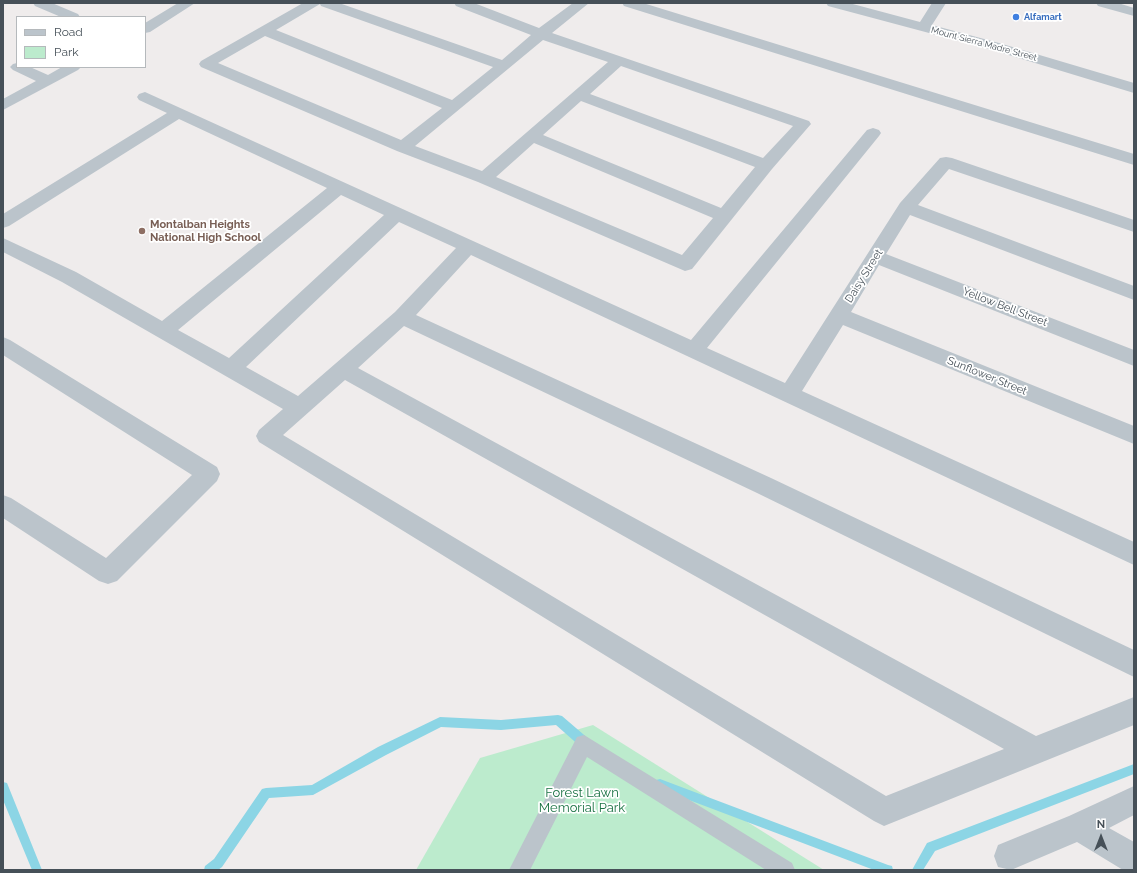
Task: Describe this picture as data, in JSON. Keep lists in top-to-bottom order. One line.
{"streets":{"street":["Mount Sierra Madre Street","Daisy Street","Yellow Bell Street","Sunflower Street"]},"crossings":[["Daisy Street","Yellow Bell Street"],["Daisy Street","Sunflower Street"]],"parks":["Forest Lawn Memorial Park"],"places":["Alfamart","Montalban Heights National High School"],"legend":["Road","Park"],"north":"top"}
